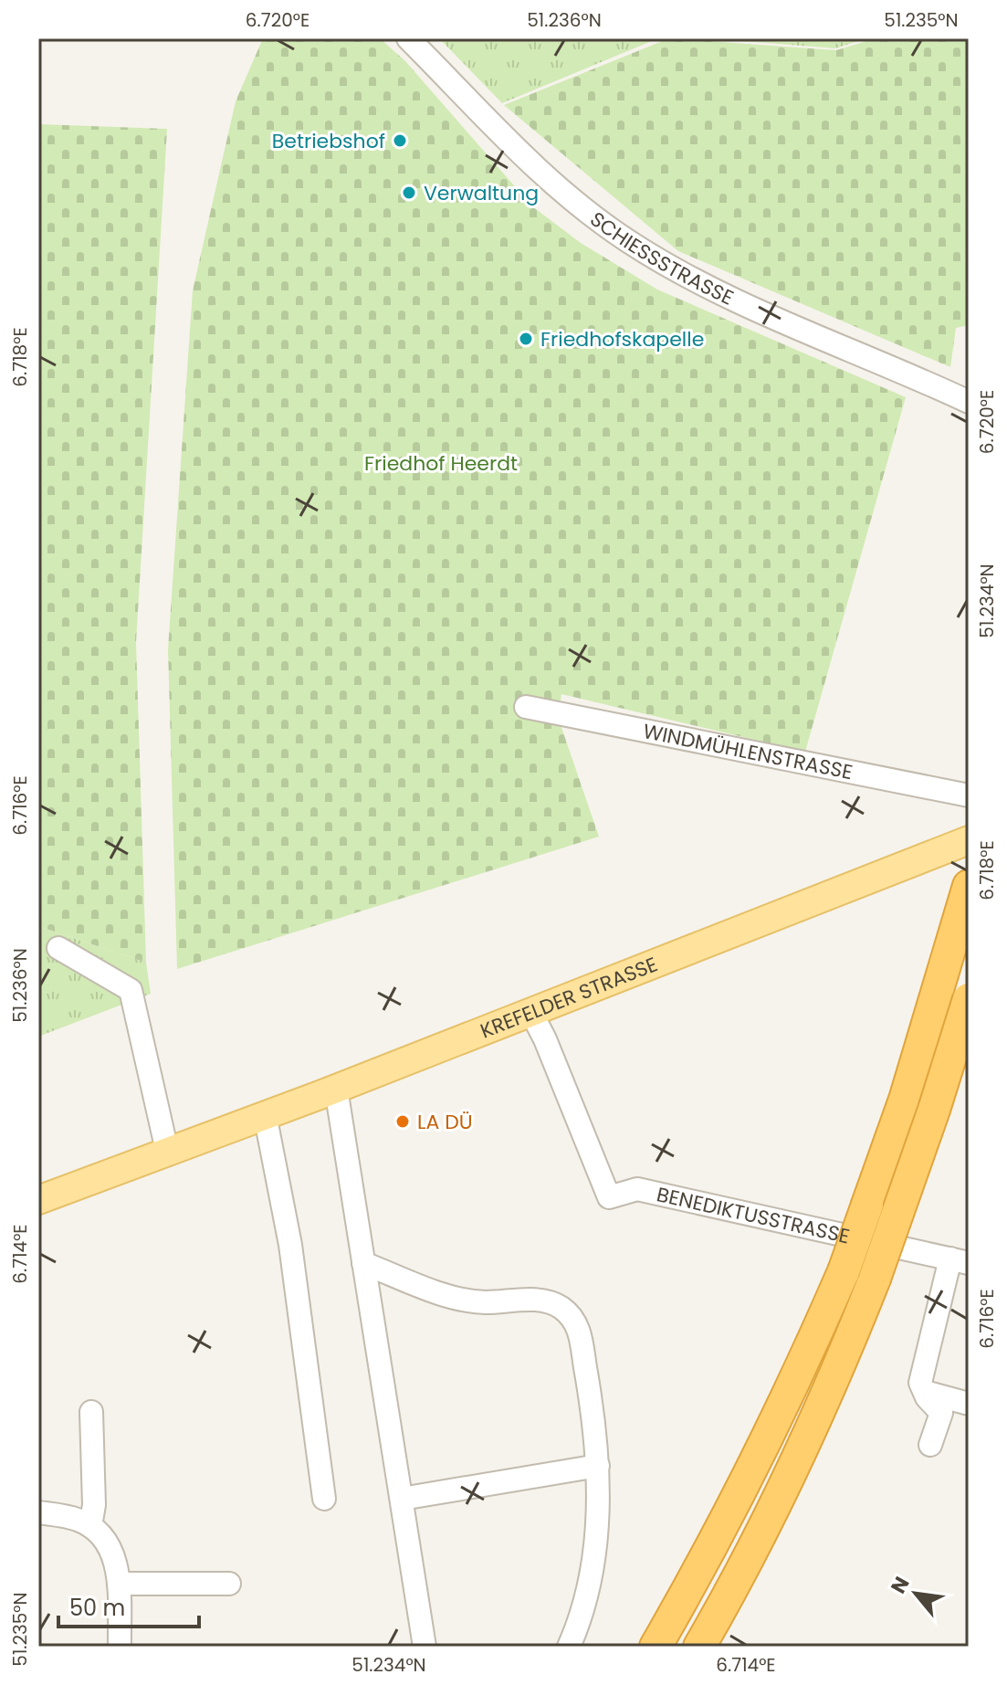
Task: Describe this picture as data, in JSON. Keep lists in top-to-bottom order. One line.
{"streets":{"main road":["KREFELDER STRASSE"],"street":["SCHIESSSTRASSE","WINDMÜHLENSTRASSE","BENEDIKTUSSTRASSE"]},"crossings":[["KREFELDER STRASSE","BENEDIKTUSSTRASSE"]],"parks":["Friedhof Heerdt"],"places":["Betriebshof","Verwaltung","Friedhofskapelle","LA DÜ"],"scale_bar":"50 m","north":"top left","coordinates":["6.720°E","51.236°N","51.235°N","6.718°E","51.234°N","6.716°E","6.714°E"]}
